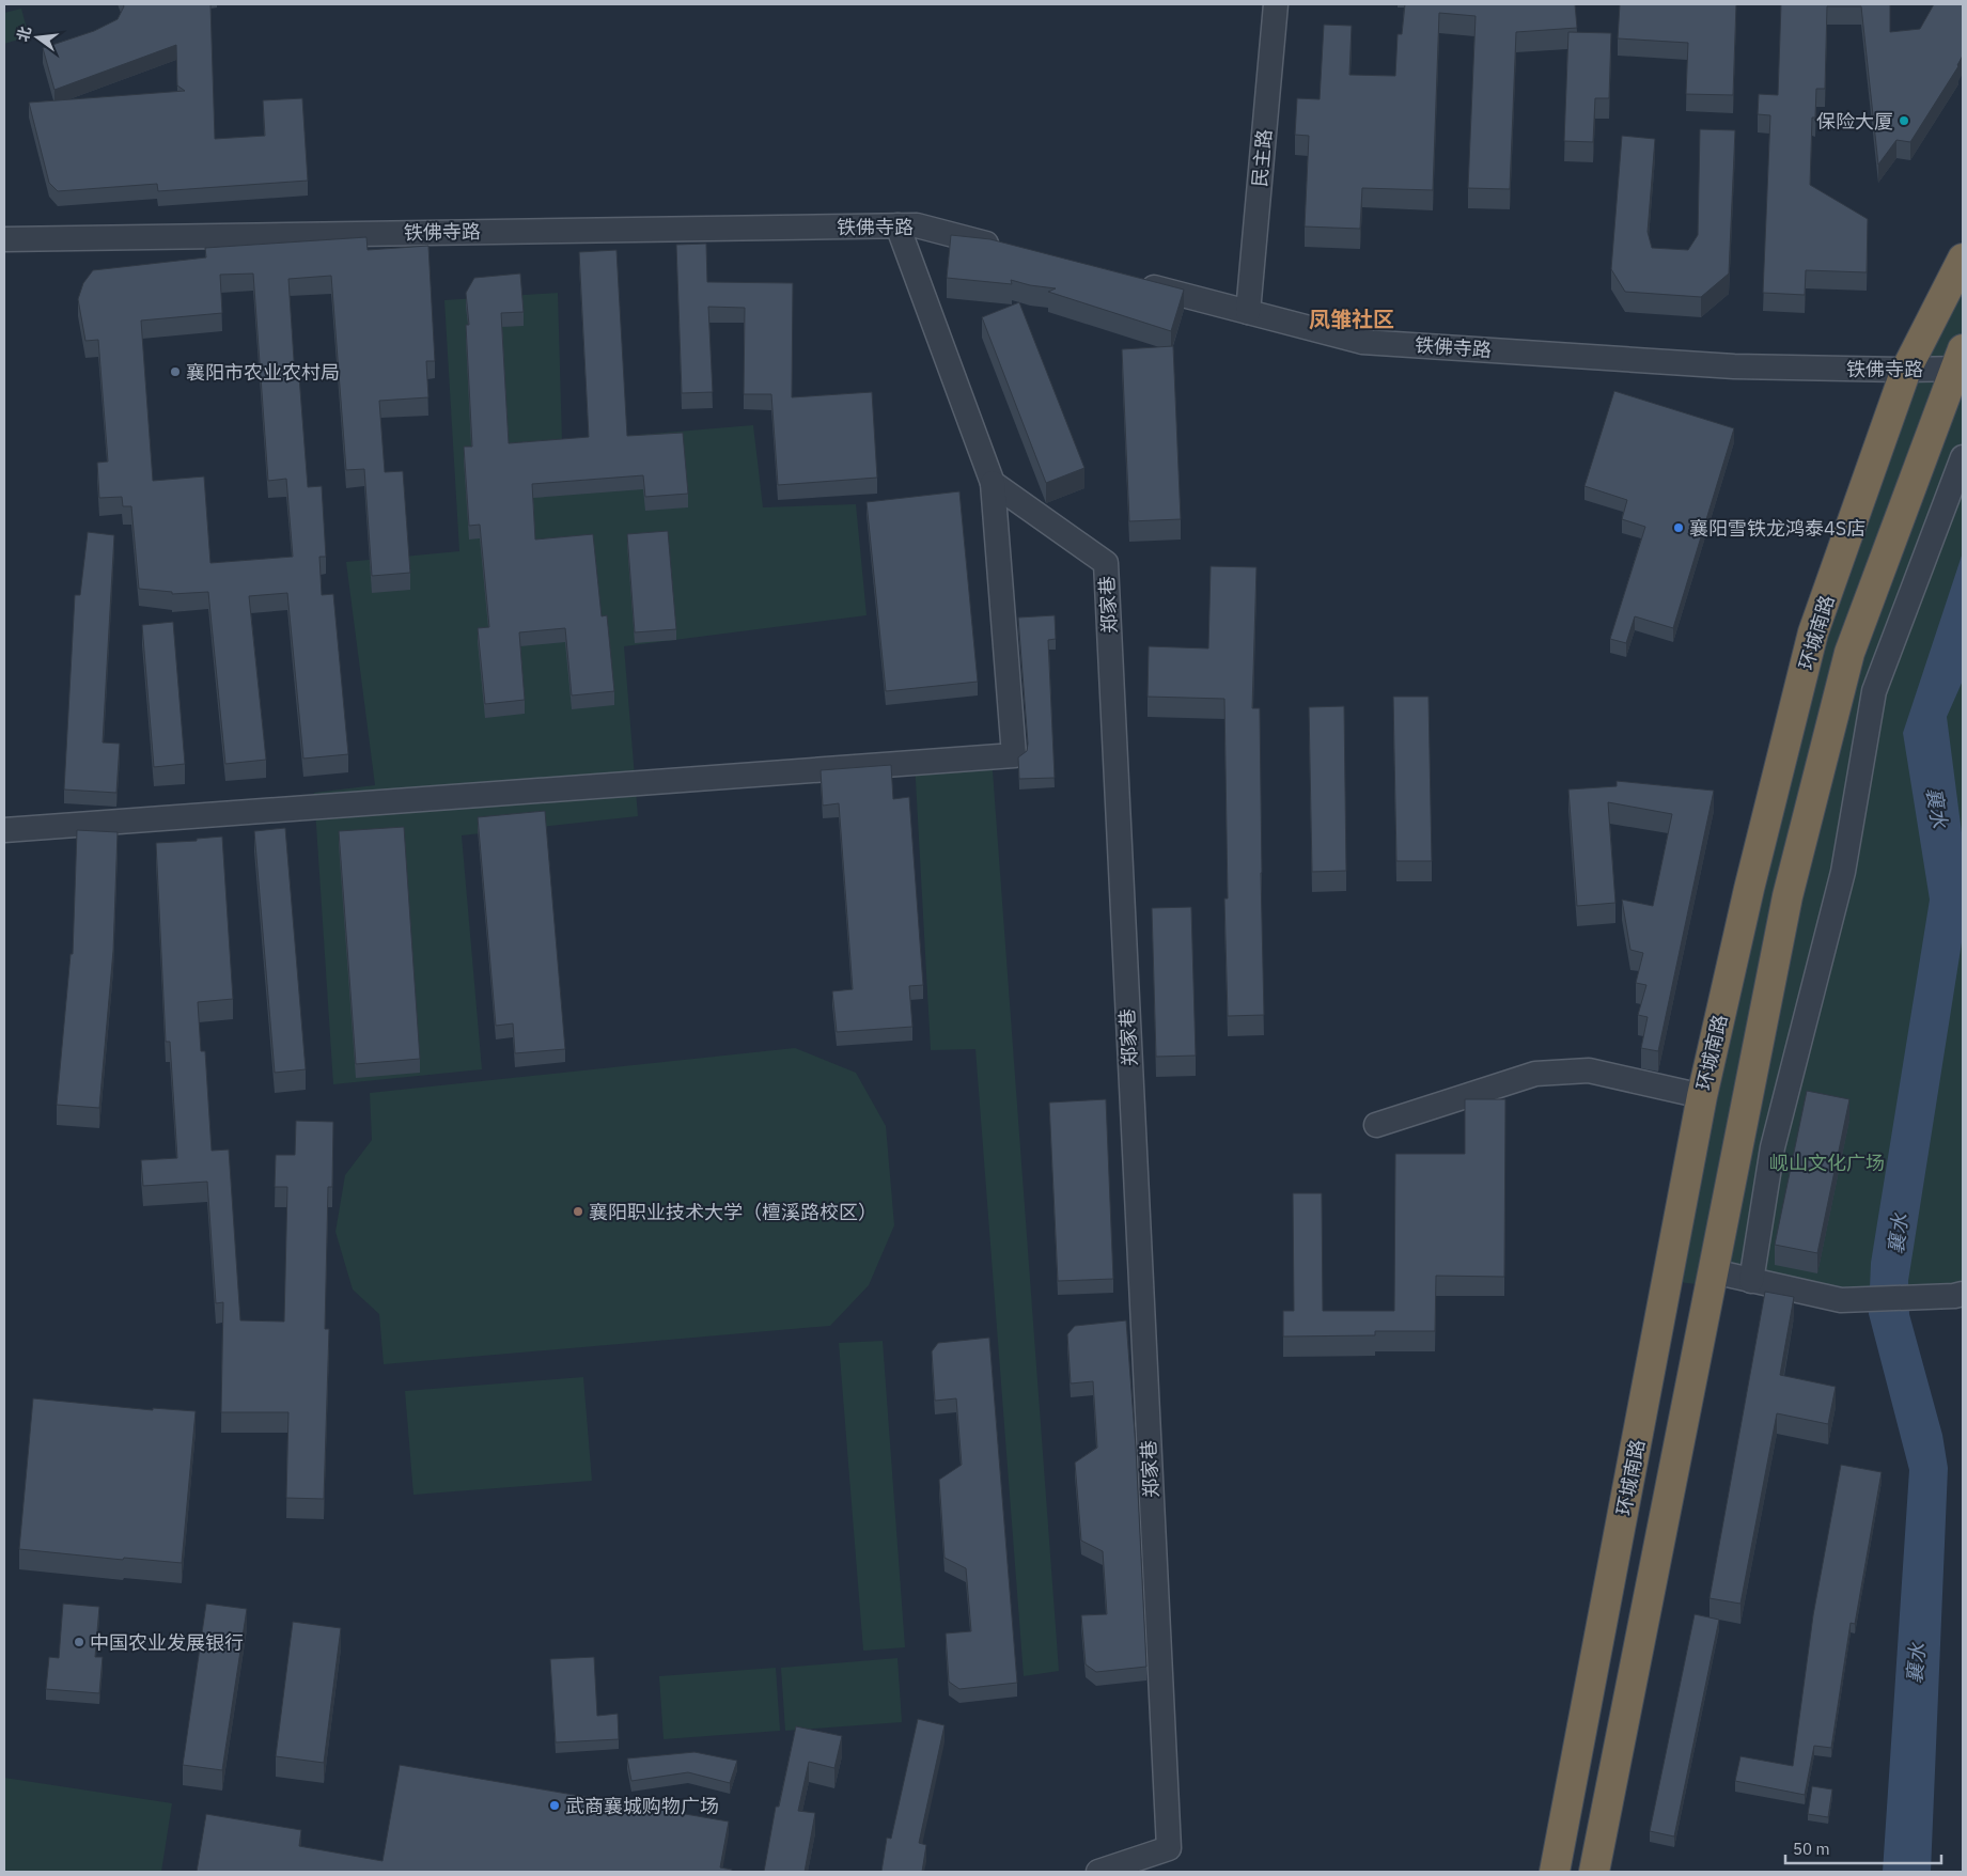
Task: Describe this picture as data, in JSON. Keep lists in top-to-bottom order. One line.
{"streets":{"highway":["环城南路"],"street":["民主路","铁佛寺路","郑家巷"]},"crossings":[["民主路","铁佛寺路"],["铁佛寺路","环城南路"]],"districts":["凤雏社区"],"water":["襄水"],"parks":["岘山文化广场"],"places":["保险大厦","襄阳市农业农村局","襄阳雪铁龙鸿泰4S店","襄阳职业技术大学（檀溪路校区）","中国农业发展银行","武商襄城购物广场"],"scale_bar":"50 m","north":"left"}
